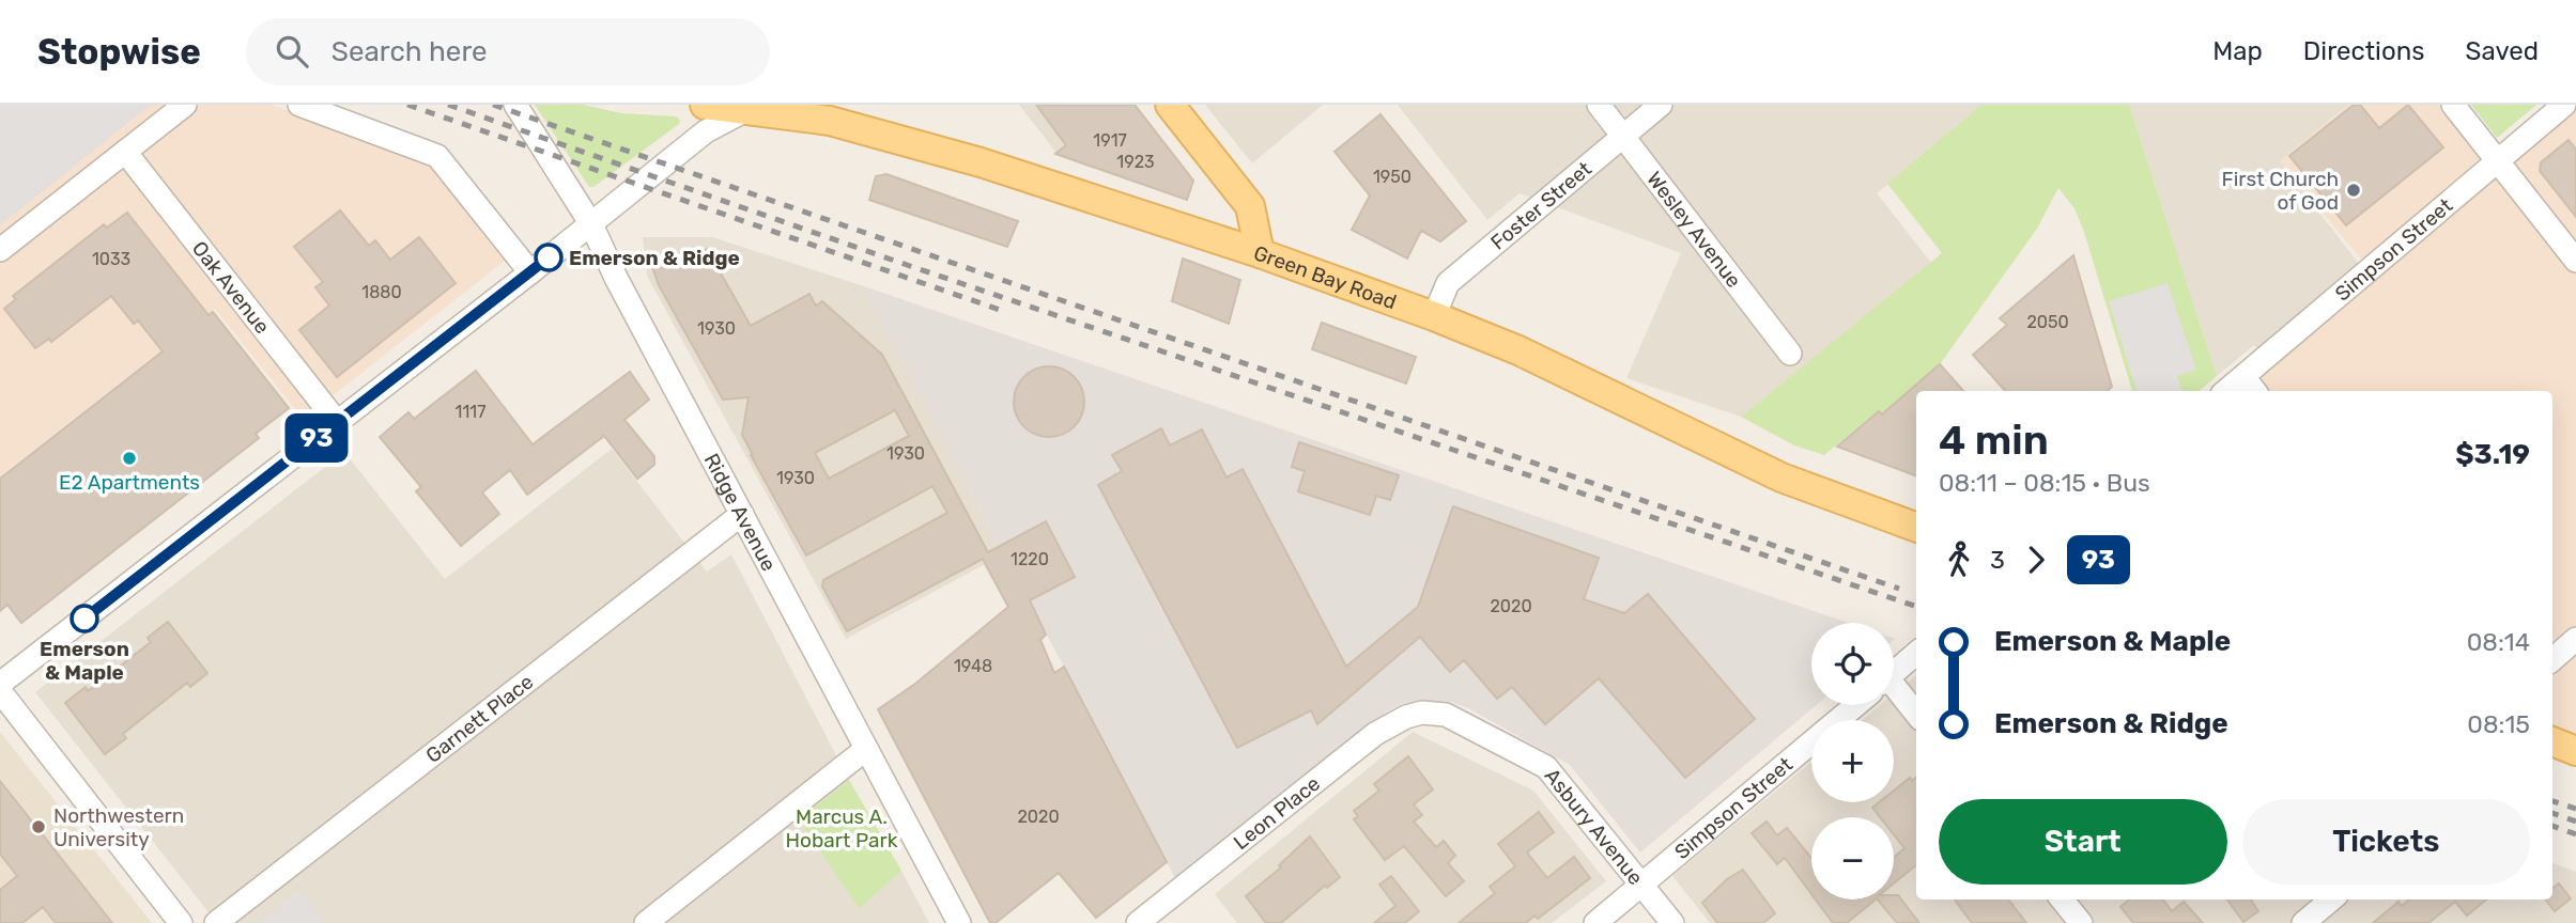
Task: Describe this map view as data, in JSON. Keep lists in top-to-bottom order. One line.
{"streets":{"main road":["Green Bay Road"],"street":["Foster Street","Wesley Avenue","Simpson Street","Oak Avenue","Ridge Avenue","Garnett Place","Leon Place","Asbury Avenue"]},"crossings":[["Foster Street","Wesley Avenue"],["Foster Street","Green Bay Road"],["Simpson Street","Asbury Avenue"],["Ridge Avenue","Garnett Place"],["Leon Place","Asbury Avenue"]],"parks":["Marcus A. Hobart Park"],"places":["First Church of God","Emerson & Ridge","E2 Apartments","Emerson & Maple","Northwestern University"],"lines":["bus line 93"],"house_numbers":["1917","1923","1950","1033","1880","2050","1930","1117","1930","1930","1220","2020","1948","2020"],"page":{"header":"Stopwise","search":"Search here","nav":["Map","Directions","Saved"],"on_map":"93","heading":["4 min","08:11 – 08:15 · Bus","$3.19"],"legs":["3","93"],"list":[{"name":"Emerson & Maple","value":"08:14"},{"name":"Emerson & Ridge","value":"08:15"}],"map_buttons":["+","−"],"buttons":["Start","Tickets"]}}
